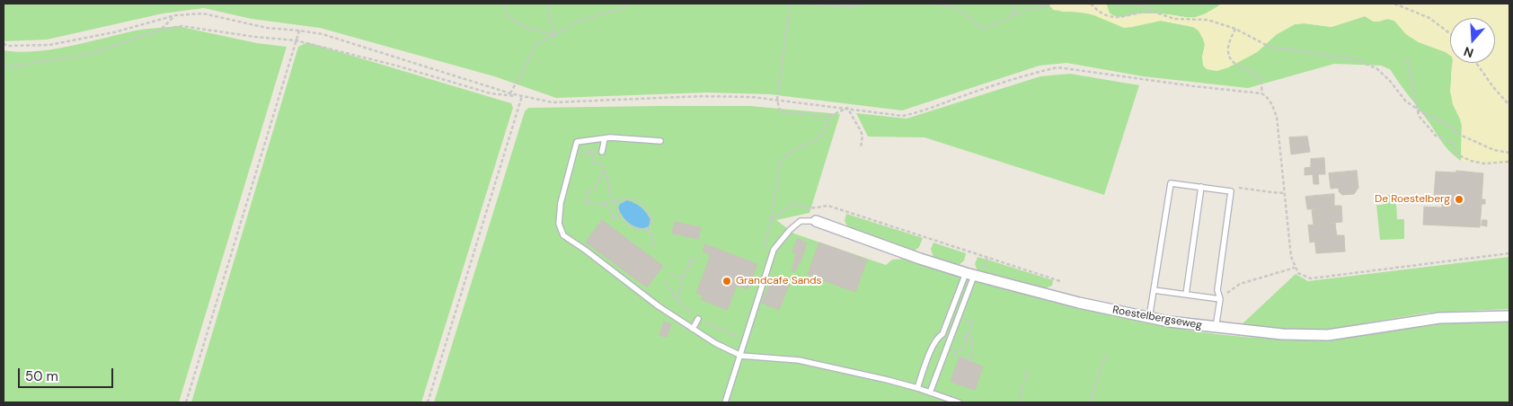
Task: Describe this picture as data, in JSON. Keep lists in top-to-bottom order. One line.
{"streets":{"street":["Roestelbergseweg"]},"places":["De Roestelberg","Grandcafe Sands"],"scale_bar":"50 m","north":"bottom"}
